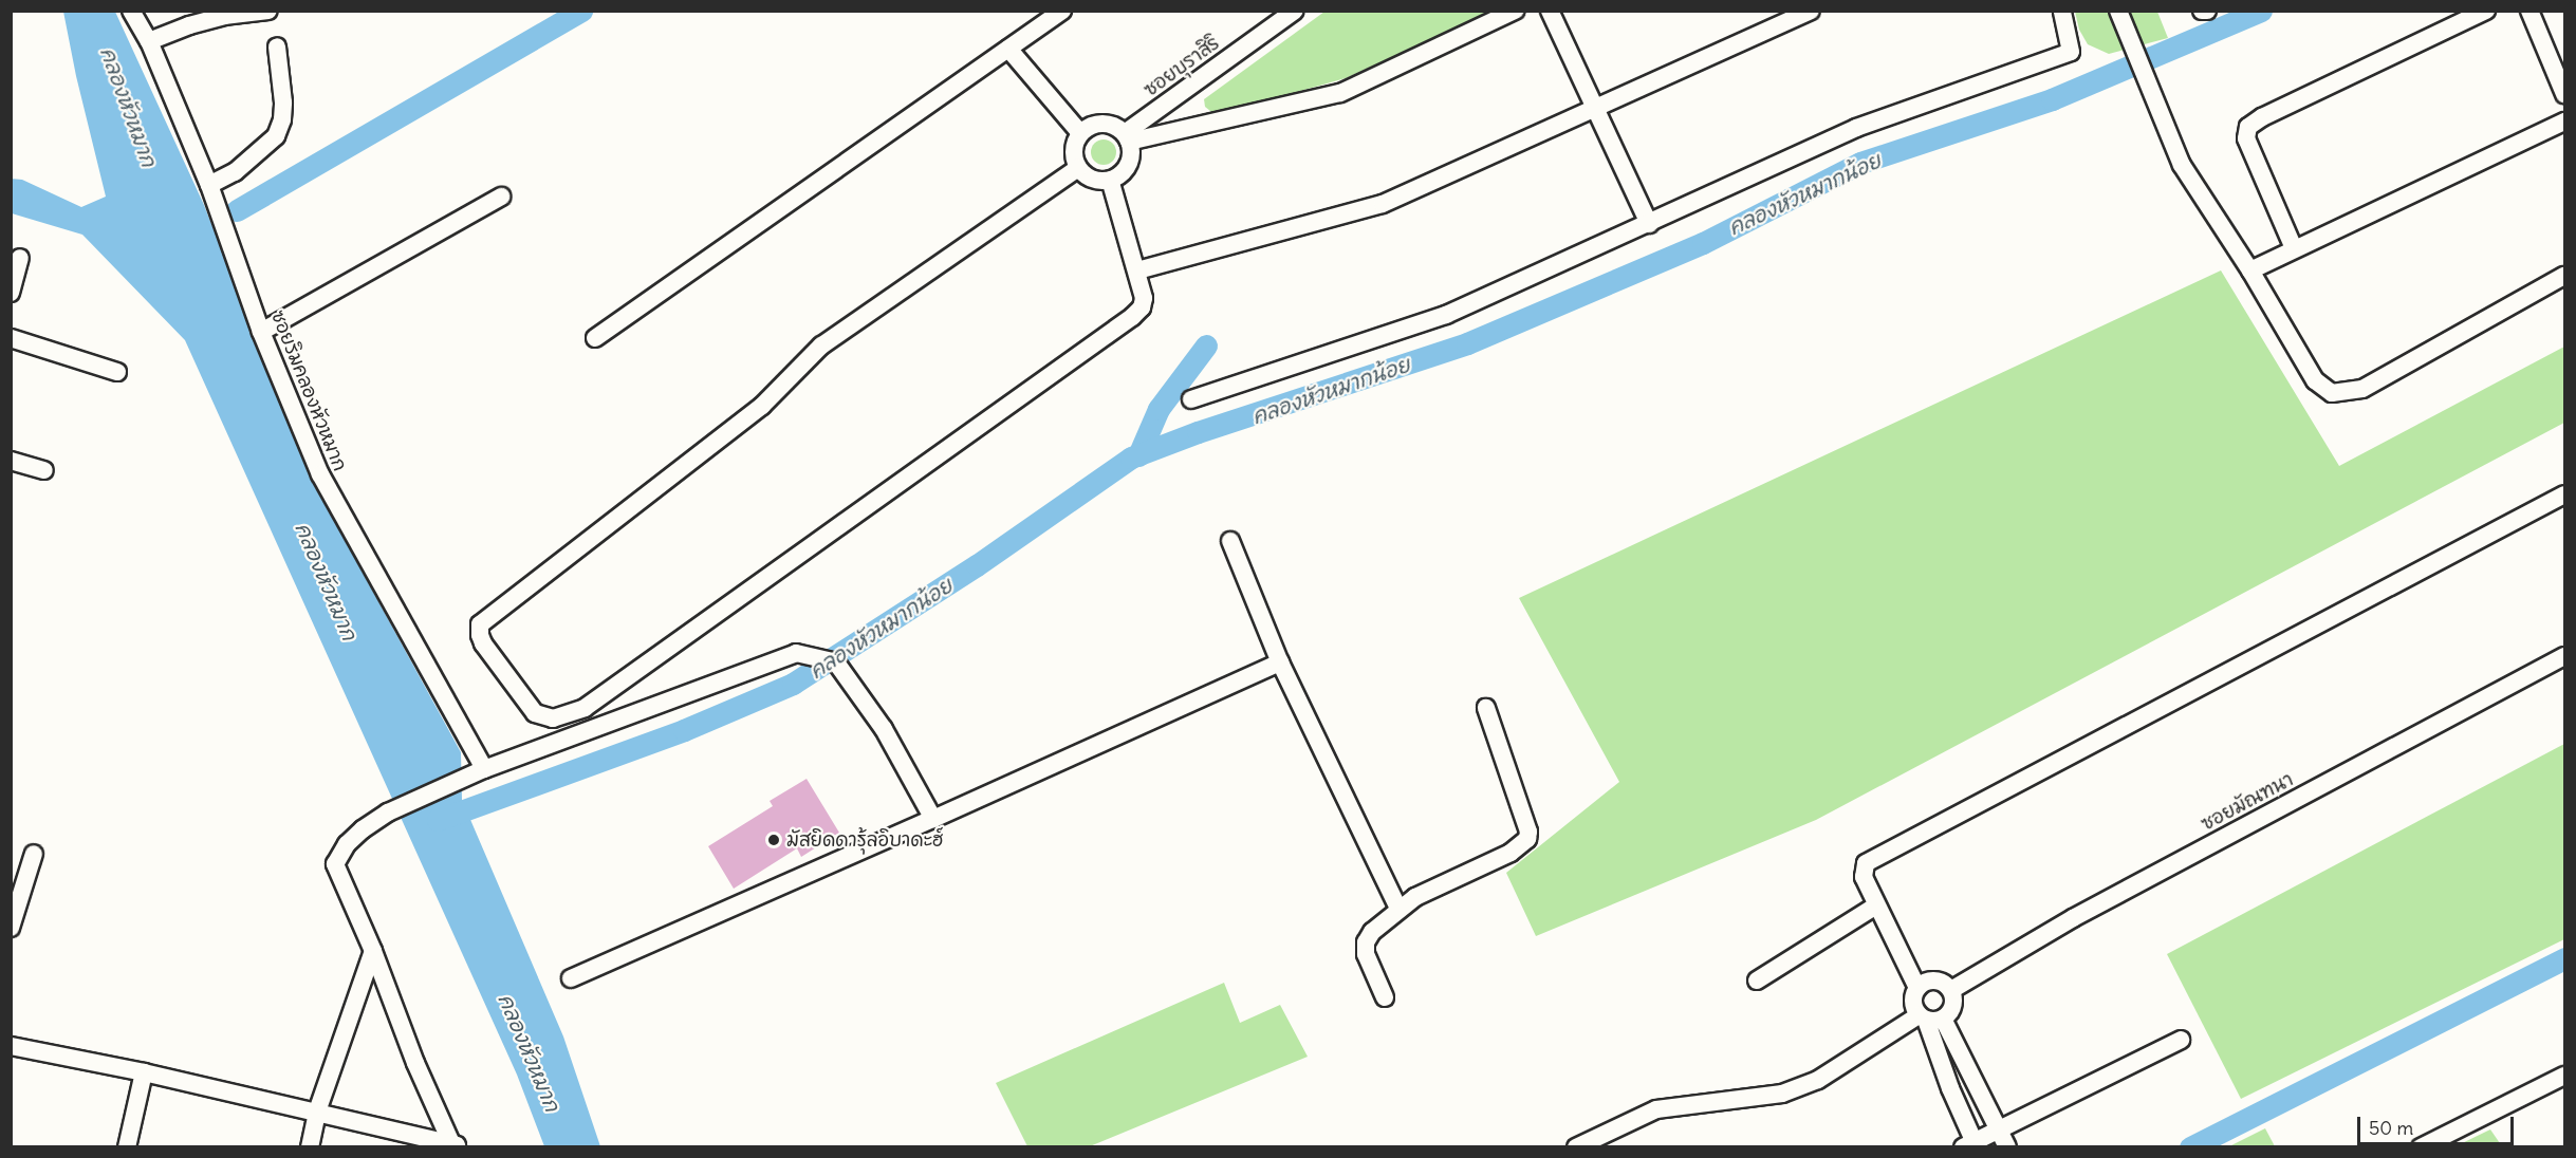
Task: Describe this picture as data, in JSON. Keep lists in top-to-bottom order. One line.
{"streets":{"street":["ซอยบุราสิริ","ซอยริมคลองหัวหมาก","ซอยมัณฑนา"]},"water":["คลองหัวหมาก","คลองหัวหมากน้อย"],"places":["มัสยิดดารุ้ลอิบาดะฮ์"],"scale_bar":"50 m"}
